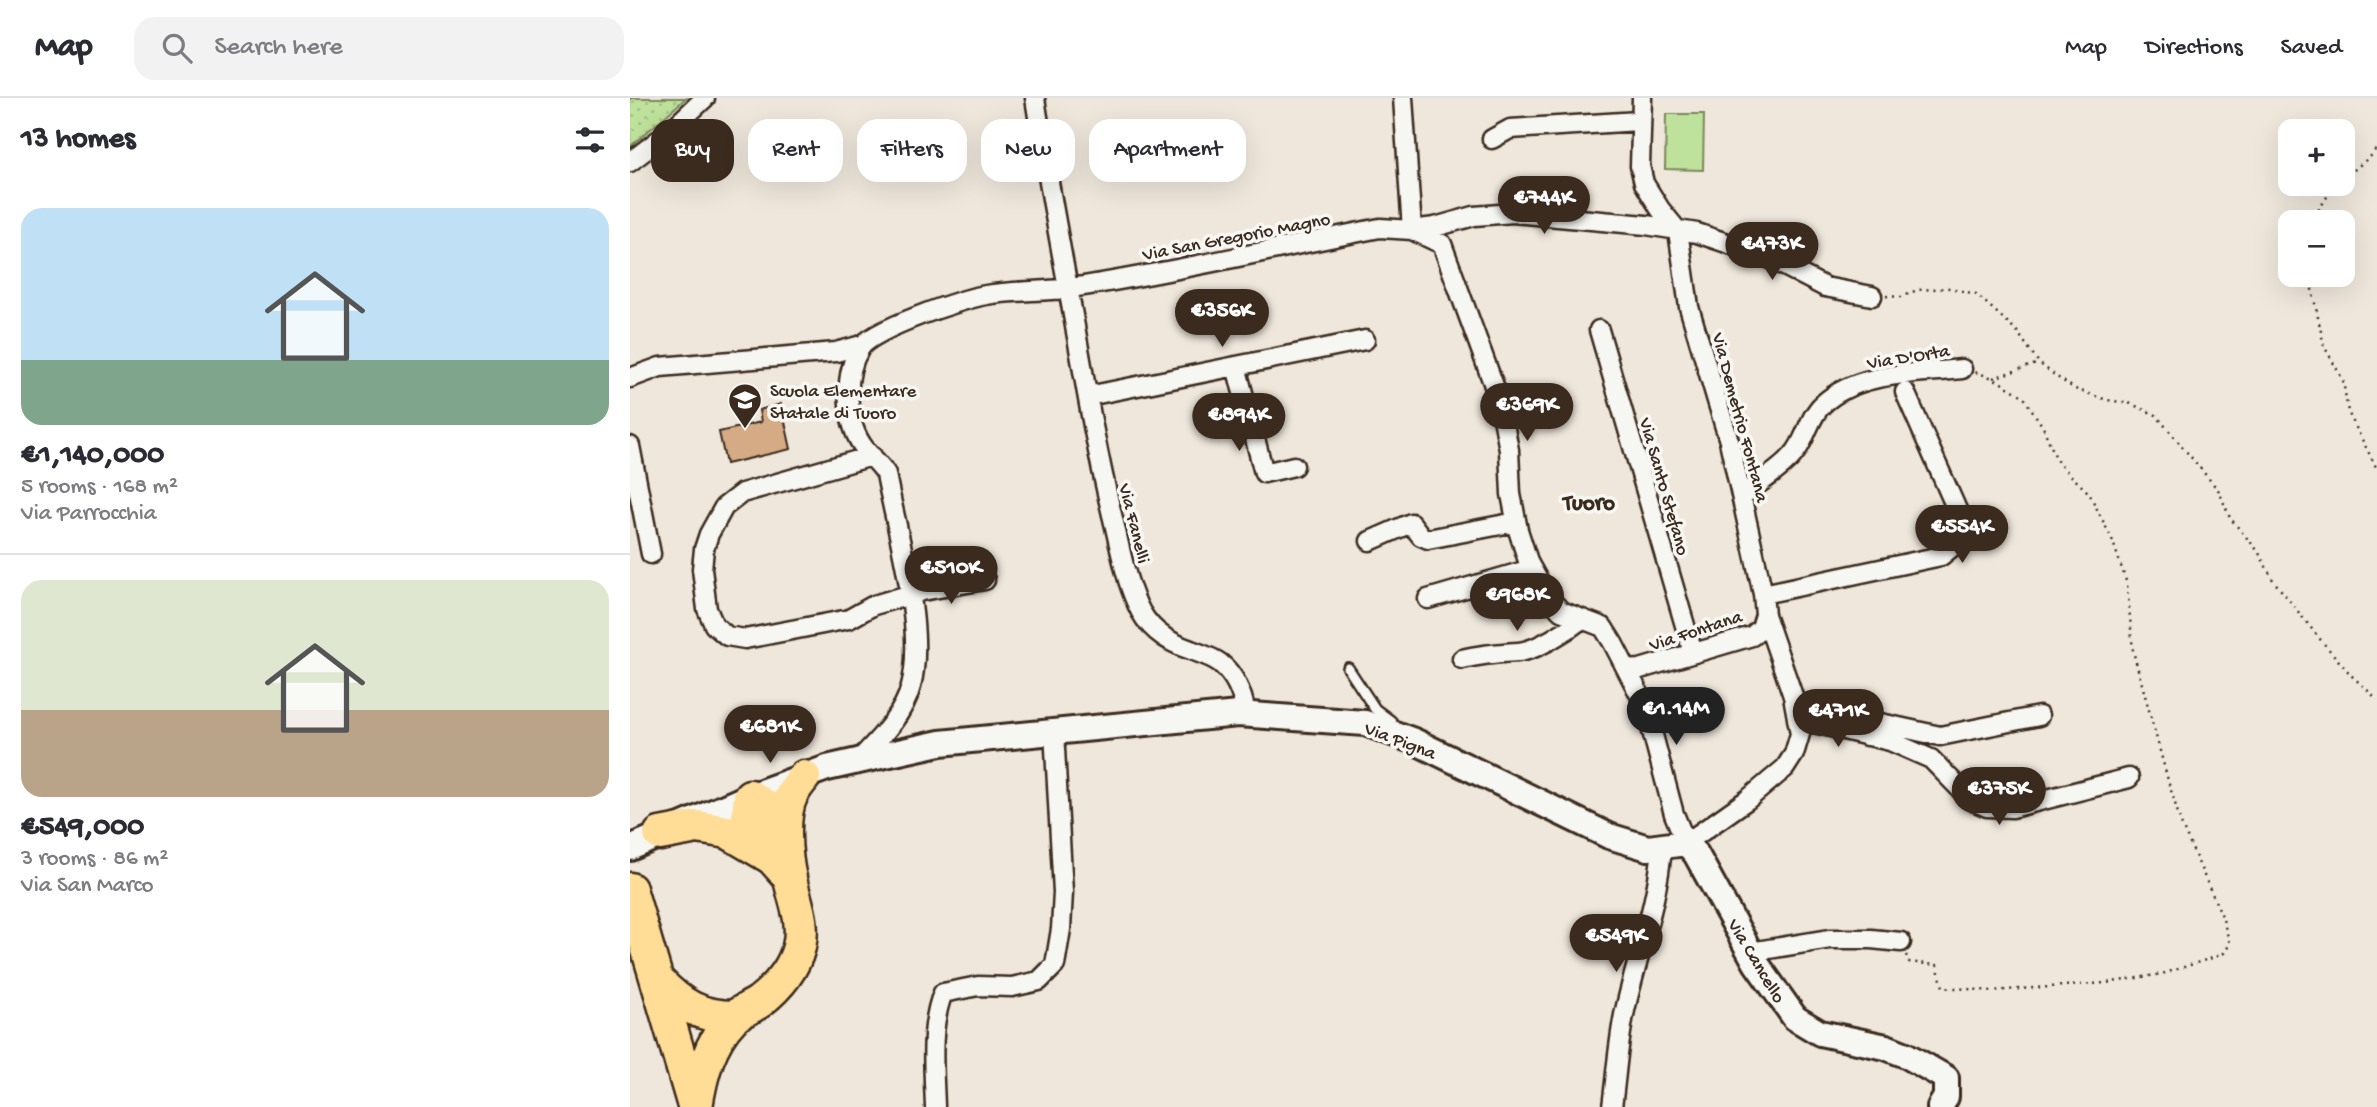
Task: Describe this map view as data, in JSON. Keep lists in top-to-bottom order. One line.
{"streets":{"street":["Via San Gregorio Magno","Via D'Orta","Via Demetrio Fontana","Via Santo Stefano","Via Fanelli","Via Fontana","Via Pigna","Via Cancello"]},"crossings":[["Via San Gregorio Magno","Via Fanelli"],["Via D'Orta","Via Demetrio Fontana"],["Via Demetrio Fontana","Via Fontana"],["Via Demetrio Fontana","Via Pigna"],["Via Demetrio Fontana","Via Cancello"],["Via Santo Stefano","Via Fontana"],["Via Fanelli","Via Pigna"],["Via Pigna","Via Cancello"]],"districts":["Tuoro"],"places":{"school or university":["Scuola Elementare Statale di Tuoro"]},"page":{"header":"Map","search":"Search here","nav":["Map","Directions","Saved"],"heading":"13 homes","map_buttons":["+","−"],"chip":["Buy","Rent","Filters","New","Apartment"],"price":["€744K","€473K","€356K","€369K","€894K","€554K","€510K","€968K","€1.14M","€471K","€681K","€375K","€549K"],"list":[{"name":"€1,140,000","note":"5 rooms · 168 m² · Via Parrocchia"},{"name":"€549,000","note":"3 rooms · 86 m² · Via San Marco"}]}}
